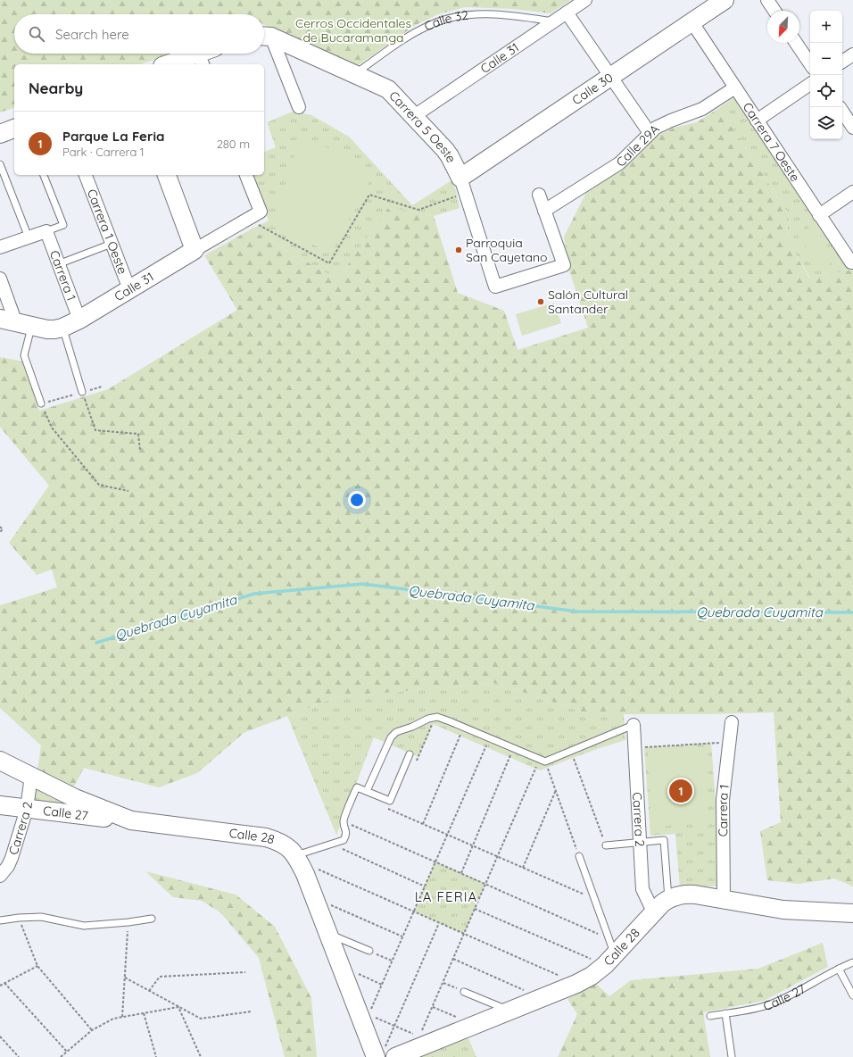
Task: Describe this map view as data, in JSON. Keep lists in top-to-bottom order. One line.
{"streets":{"street":["Calle 31","Calle 30","Carrera 5 Oeste","Carrera 7 Oeste","Calle 29A","Carrera 1 Oeste","Carrera 1","Calle 27","Carrera 2","Calle 28"],"lane":["Calle 32"]},"crossings":[["Calle 32","Calle 31"],["Calle 32","Carrera 5 Oeste"],["Calle 31","Carrera 5 Oeste"],["Calle 31","Carrera 1 Oeste"],["Calle 31","Carrera 1"],["Calle 30","Carrera 5 Oeste"],["Calle 30","Carrera 7 Oeste"],["Carrera 5 Oeste","Calle 29A"],["Carrera 7 Oeste","Calle 29A"],["Carrera 1","Calle 28"],["Calle 27","Carrera 2"],["Calle 27","Calle 28"],["Carrera 2","Calle 28"]],"districts":["LA FERIA"],"water":["Quebrada Cuyamita"],"parks":["Cerros Occidentales de Bucaramanga"],"places":["Parroquia San Cayetano","Salón Cultural Santander"],"north":"bottom left","page":{"map_buttons":["+","−"],"search":"Search here","heading":"Nearby","list":[{"mark":"1","name":"Parque La Feria","note":"Park · Carrera 1","value":"280 m"}],"pins":"1"}}
